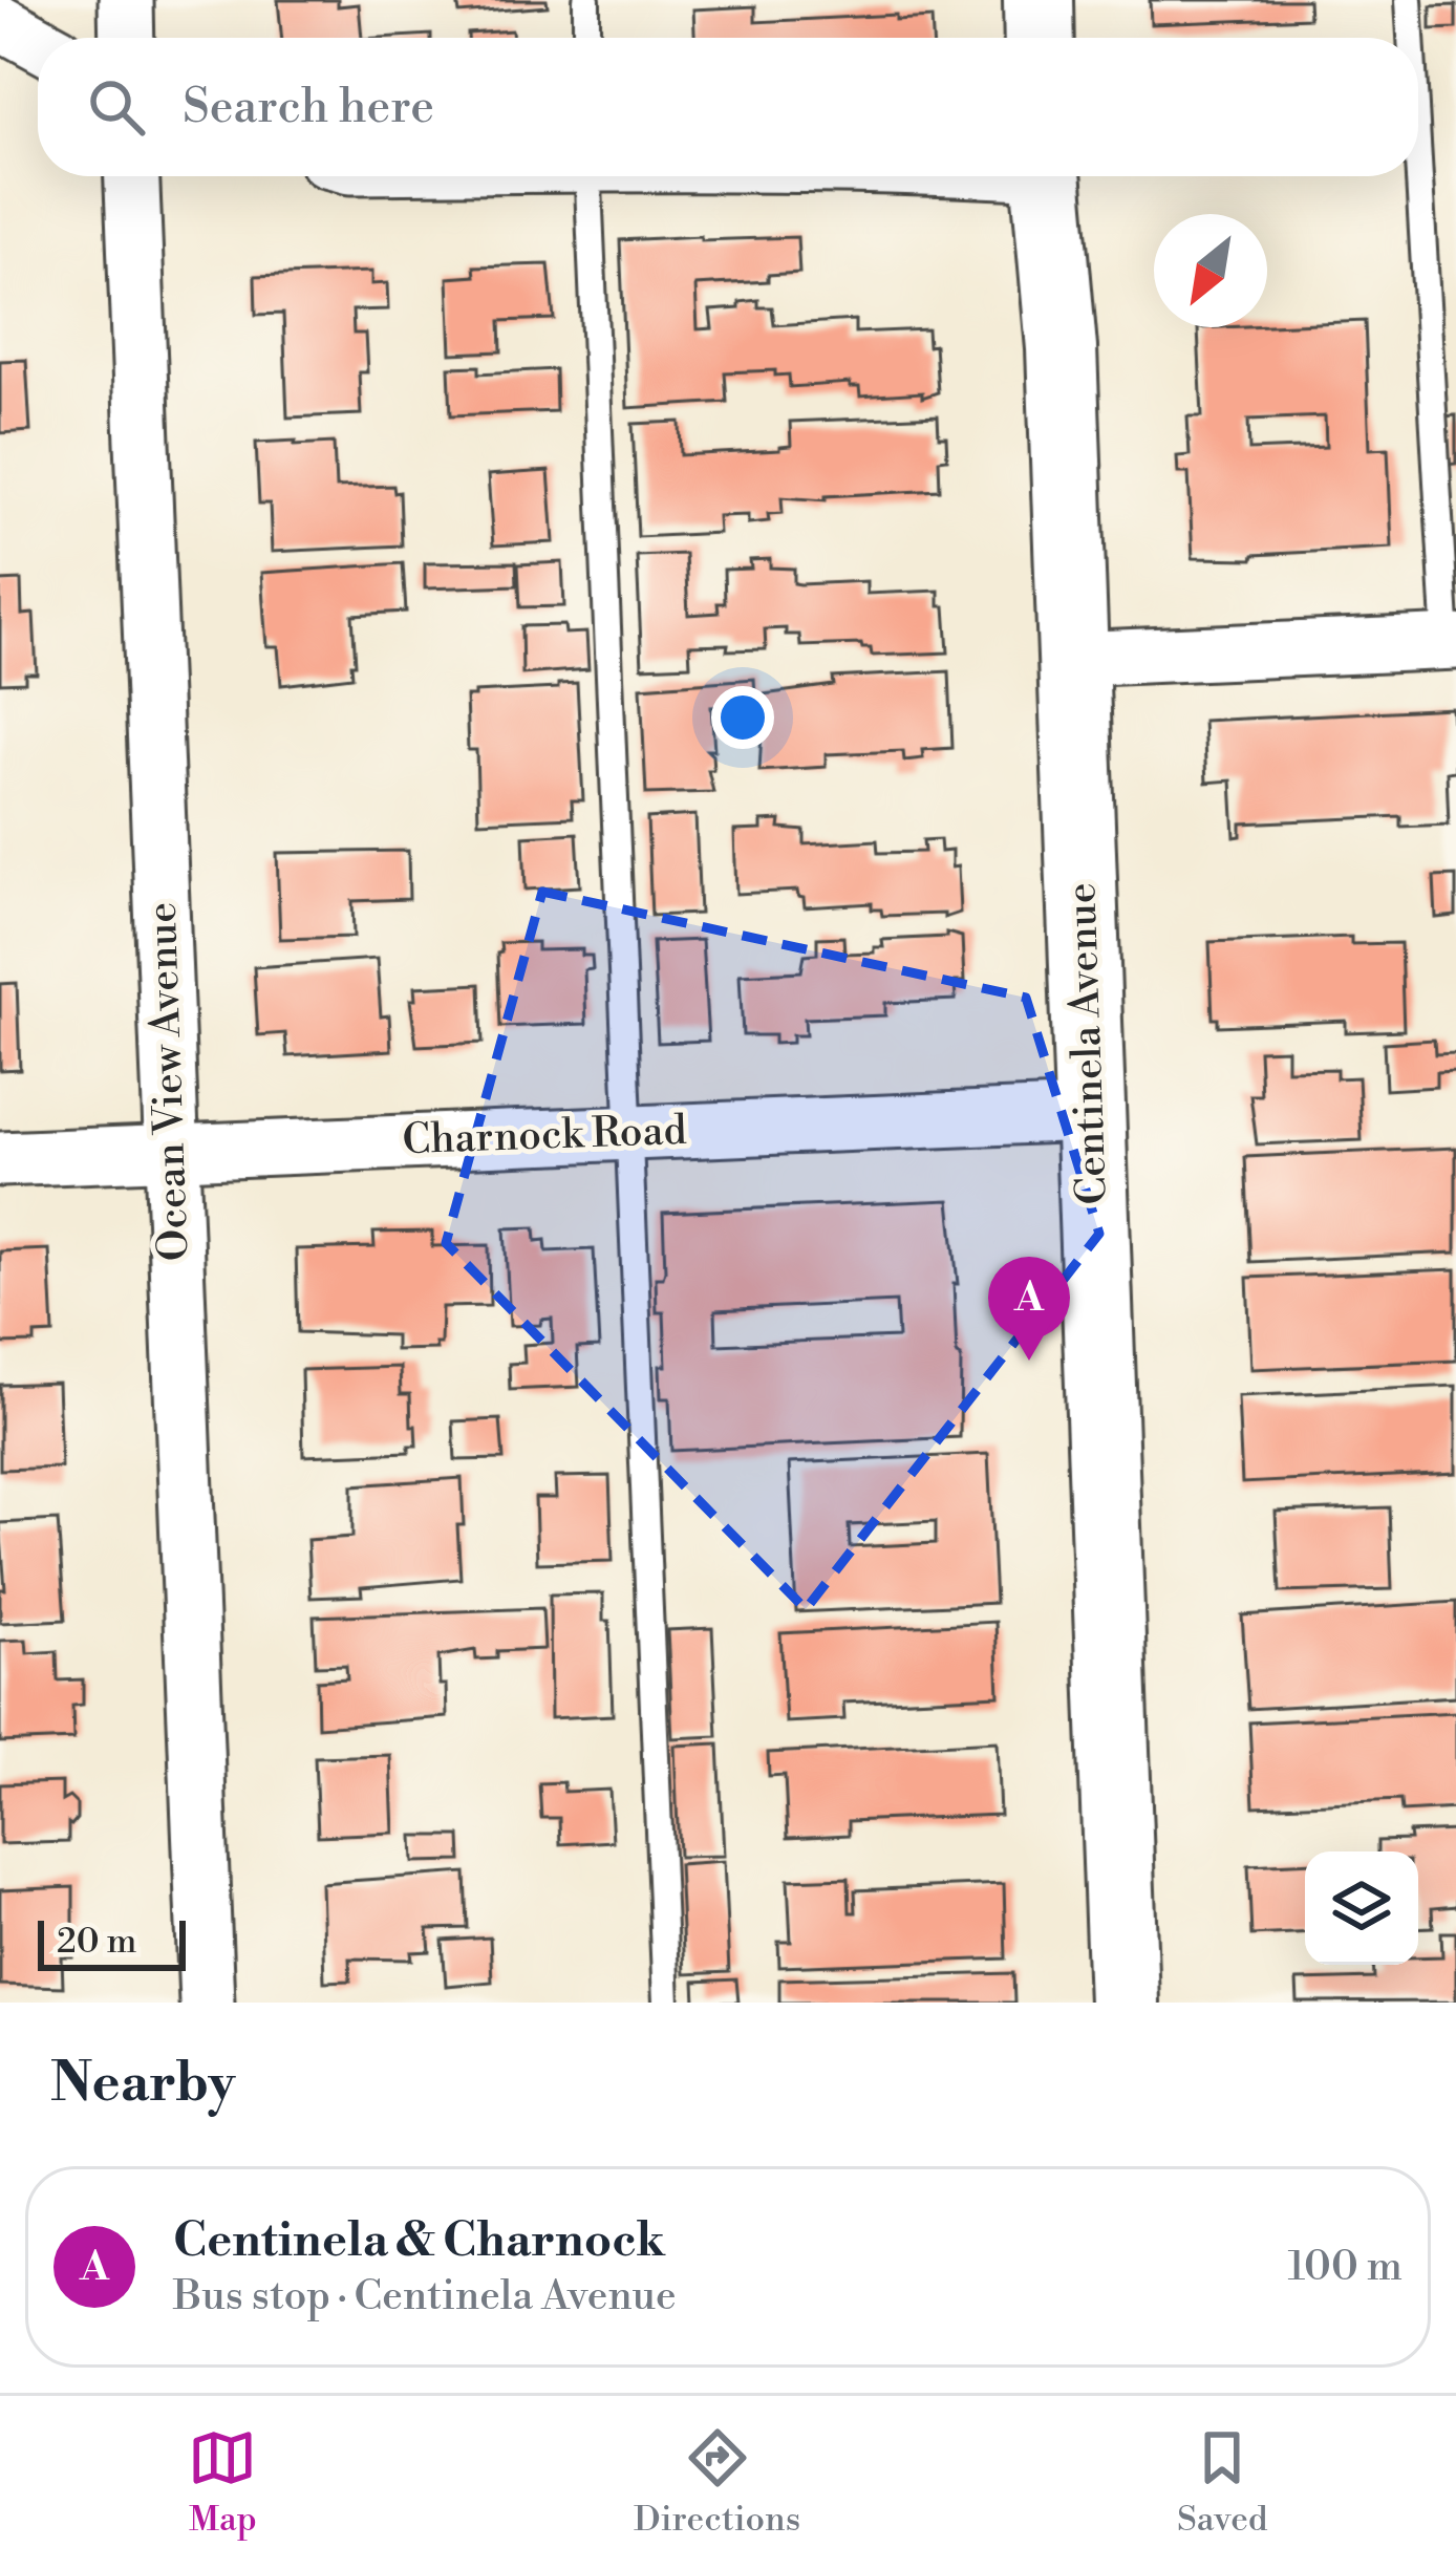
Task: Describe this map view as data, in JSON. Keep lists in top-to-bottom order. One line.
{"streets":{"main road":["Centinela Avenue"],"street":["Ocean View Avenue","Charnock Road"]},"crossings":[["Centinela Avenue","Charnock Road"],["Ocean View Avenue","Charnock Road"]],"scale_bar":"20 m","north":"bottom left","page":{"search":"Search here","pins":"A","scale":"20 m","heading":"Nearby","list":[{"mark":"A","name":"Centinela & Charnock","note":"Bus stop · Centinela Avenue","value":"100 m"}],"nav":["Map","Directions","Saved"]}}
